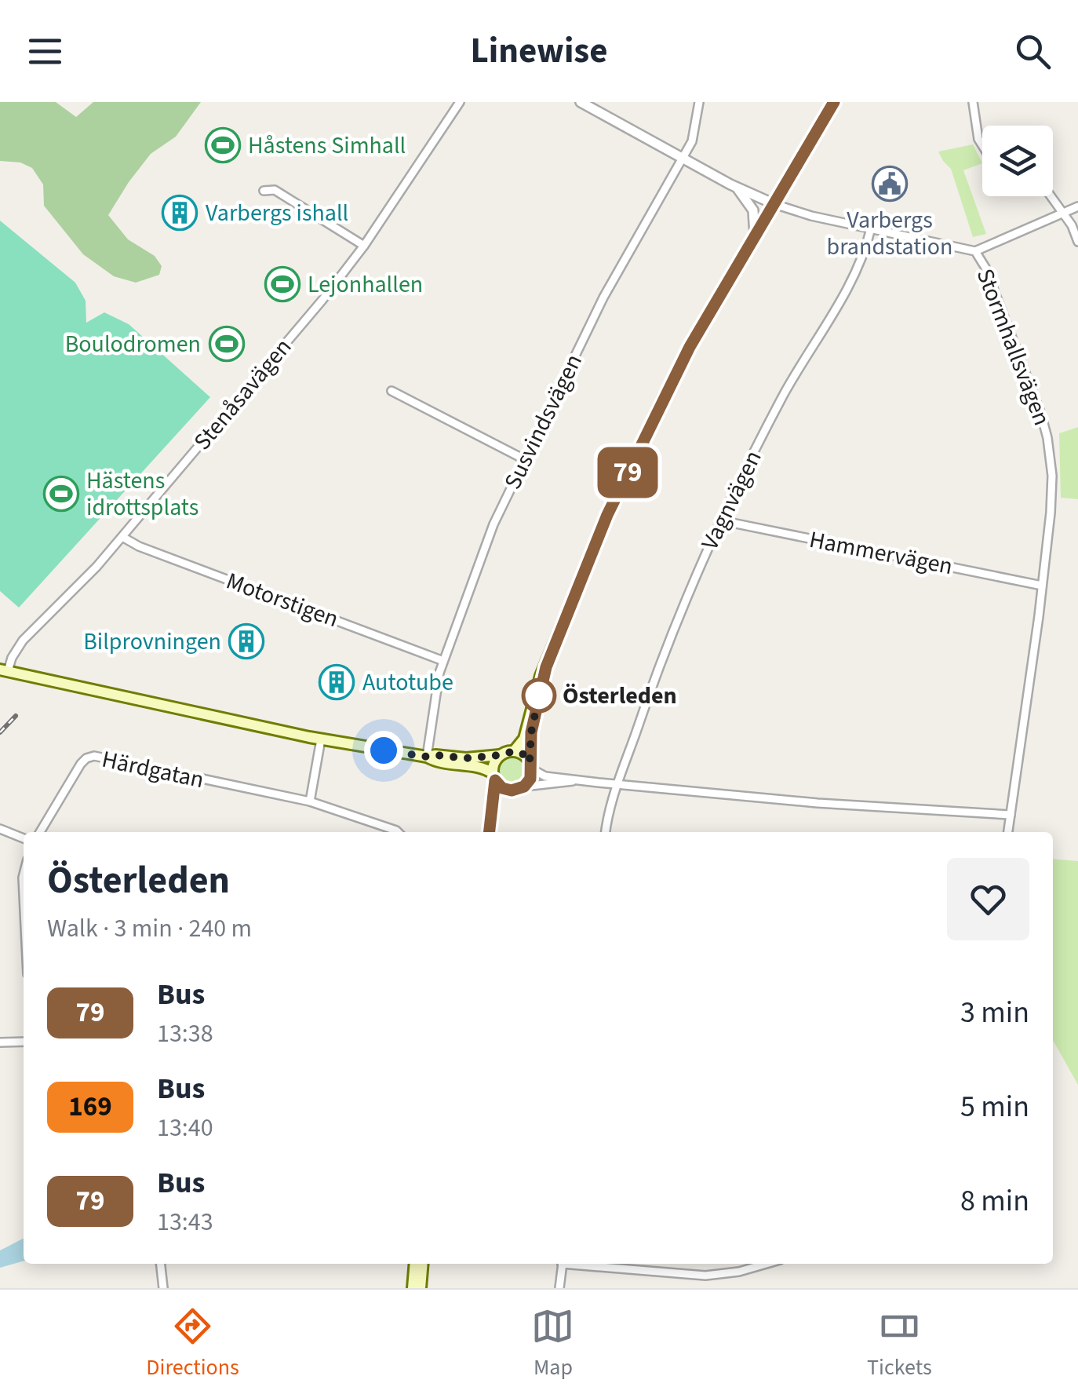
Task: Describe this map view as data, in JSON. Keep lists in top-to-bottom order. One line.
{"streets":{"street":["Stormhallsvägen","Stenåsavägen","Susvindsvägen","Vagnvägen","Hammervägen","Motorstigen","Härdgatan"]},"crossings":[["Stormhallsvägen","Vagnvägen"],["Stormhallsvägen","Hammervägen"],["Stenåsavägen","Motorstigen"],["Susvindsvägen","Motorstigen"],["Vagnvägen","Hammervägen"]],"places":{"sports":["Håstens Simhall","Lejonhallen","Boulodromen","Hästens idrottsplats"],"public building":["Varbergs brandstation"],"building":["Varbergs ishall","Bilprovningen","Autotube"],"other":["Österleden"]},"lines":["bus line 79"],"page":{"header":"Linewise","on_map":"79","heading":["Österleden","Walk · 3 min · 240 m"],"list":[{"mark":"79","name":"Bus","note":"13:38","value":"3 min"},{"mark":"169","name":"Bus","note":"13:40","value":"5 min"},{"mark":"79","name":"Bus","note":"13:43","value":"8 min"}],"tabs":["Directions","Map","Tickets"]}}
